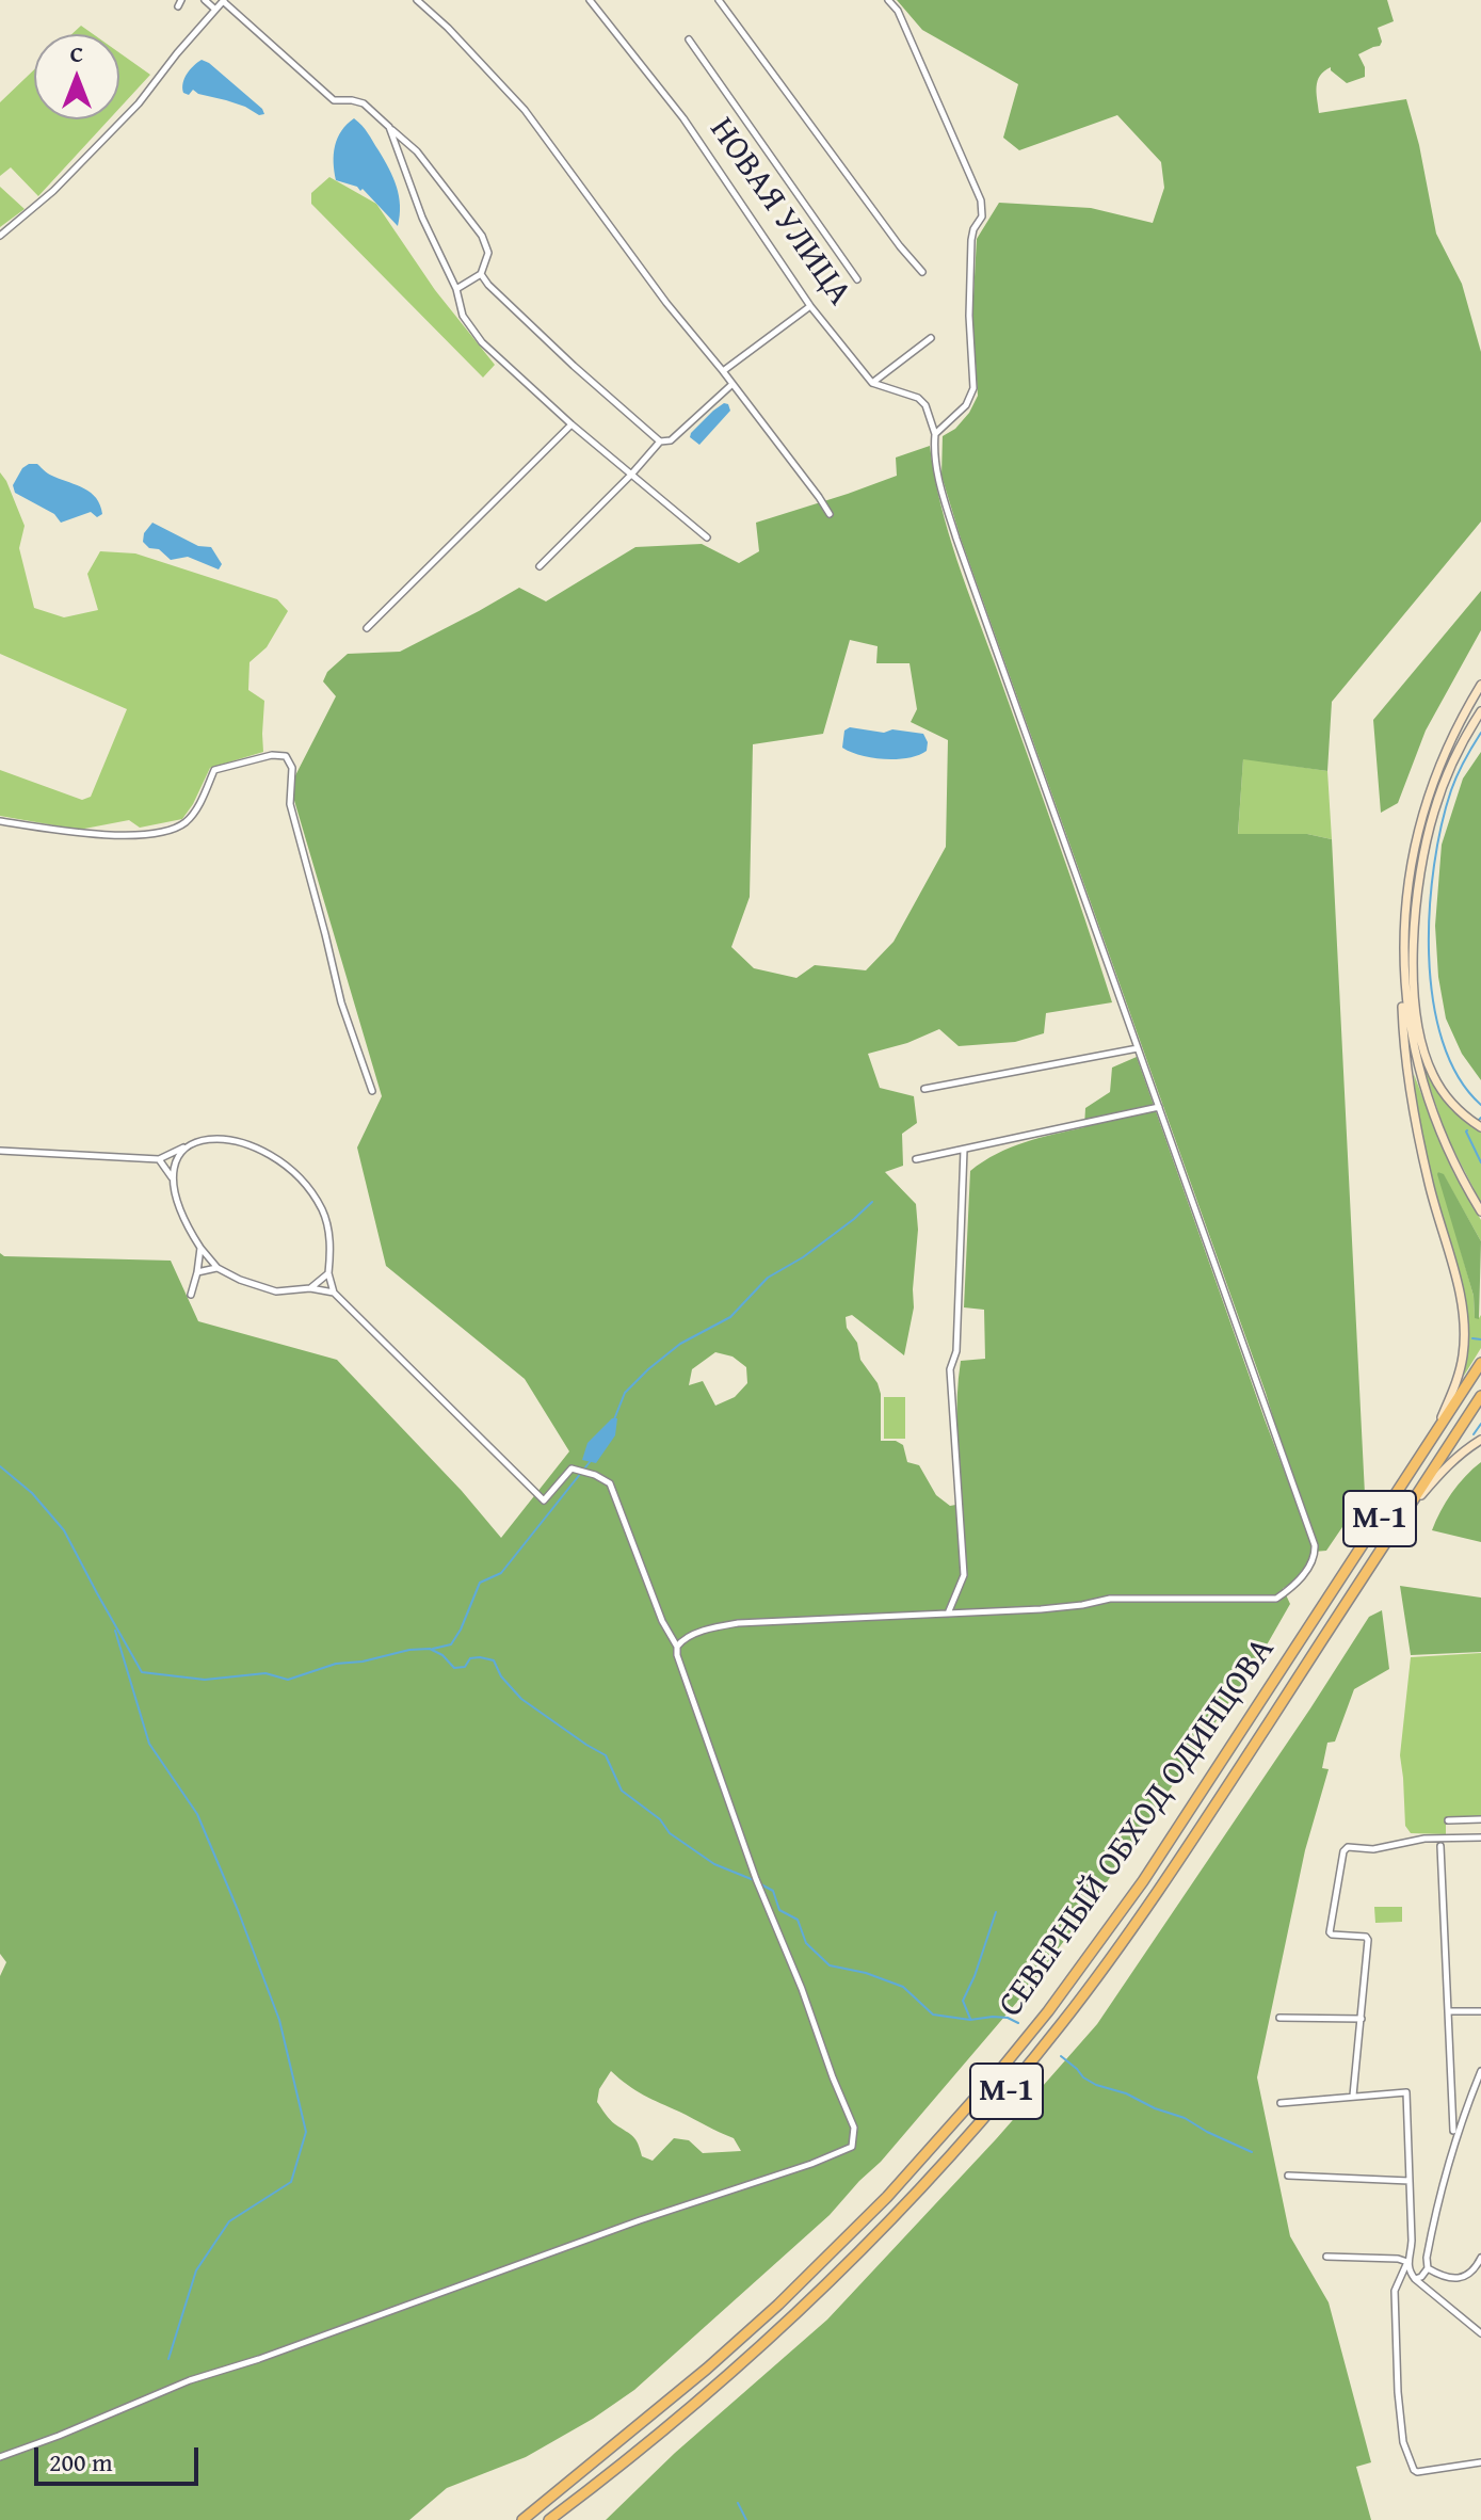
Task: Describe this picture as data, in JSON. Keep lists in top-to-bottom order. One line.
{"streets":{"highway":["М-1","СЕВЕРНЫЙ ОБХОД ОДИНЦОВА"],"street":["НОВАЯ УЛИЦА"]},"scale_bar":"200 m","north":"top"}
